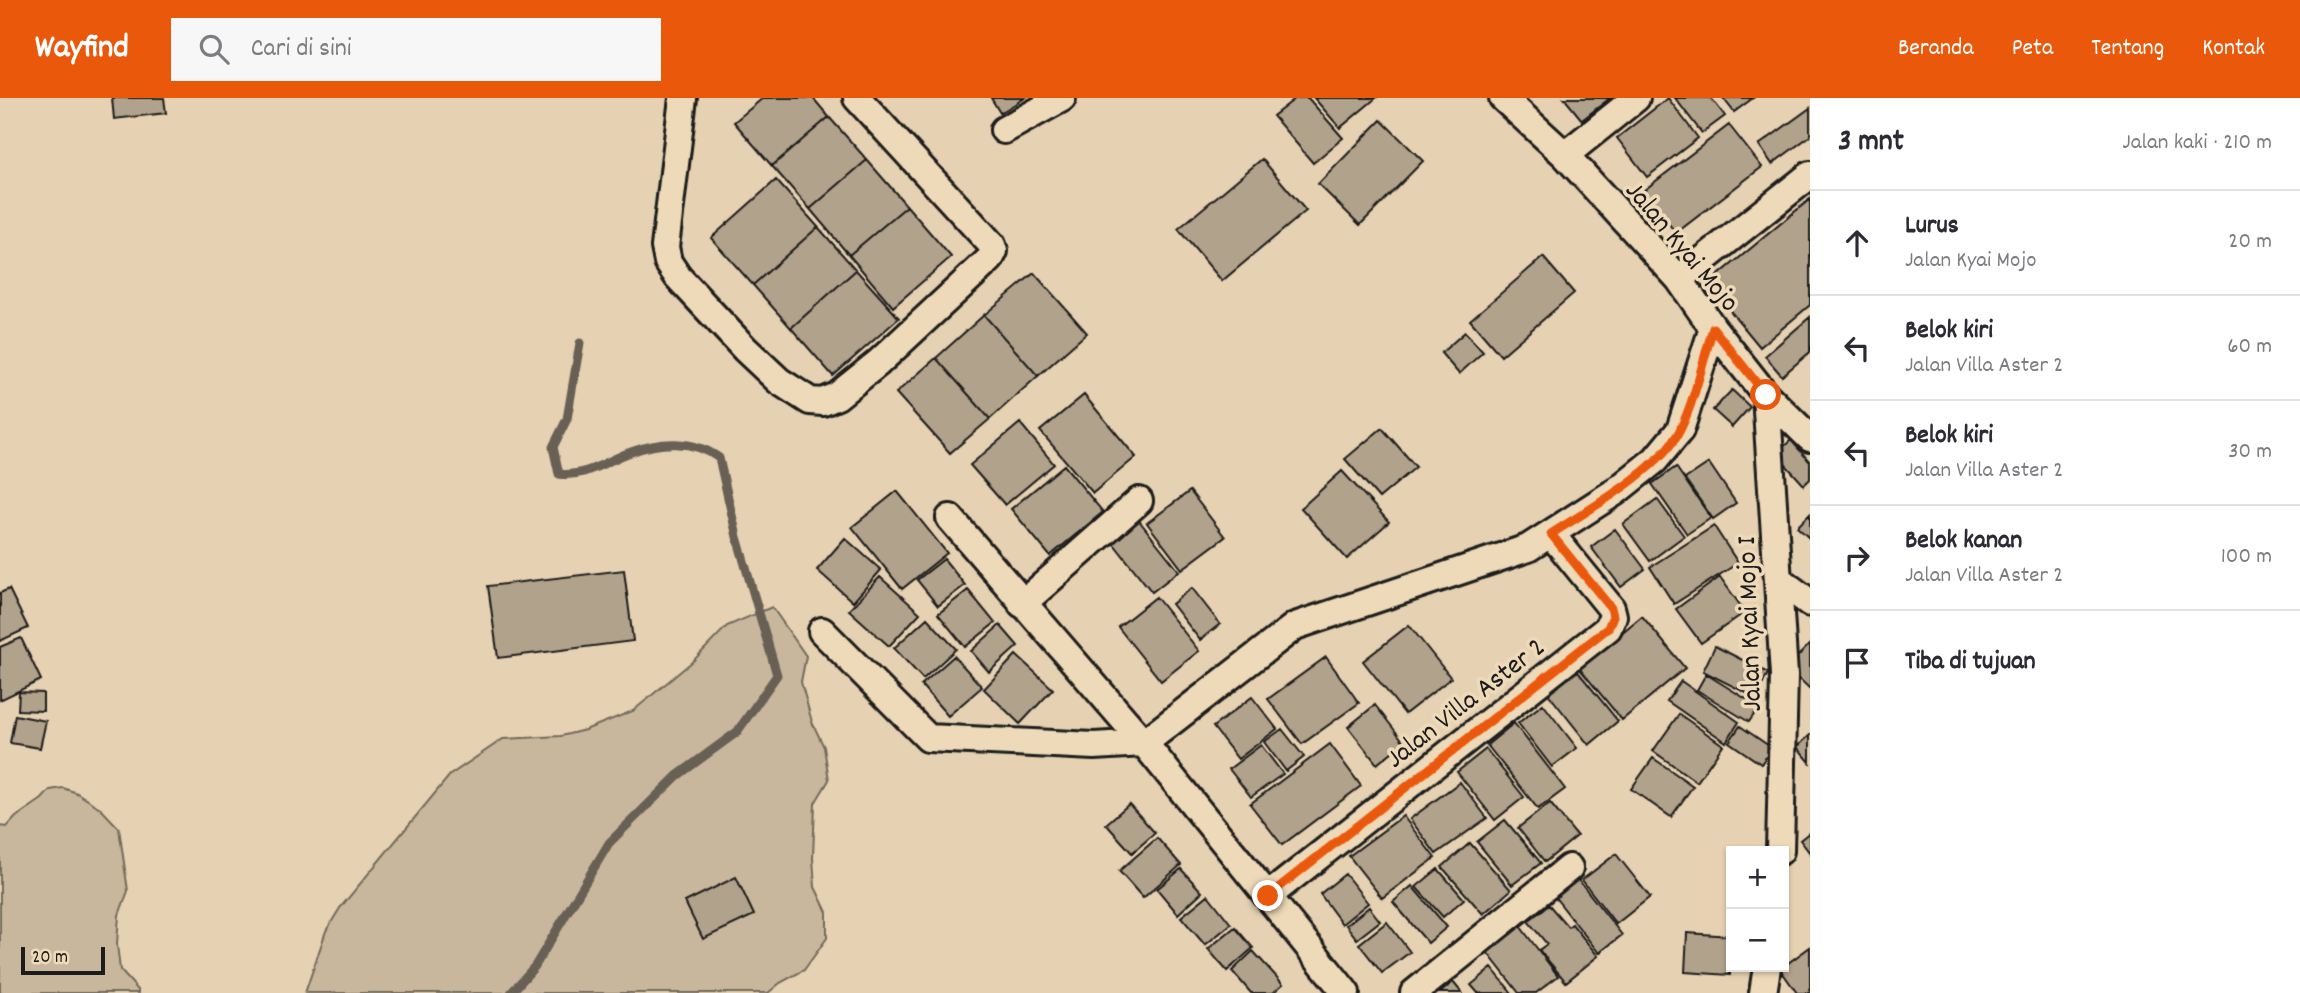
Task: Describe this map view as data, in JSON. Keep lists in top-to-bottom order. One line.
{"streets":{"street":["Jalan Kyai Mojo","Jalan Kyai Mojo I","Jalan Villa Aster 2"]},"crossings":[["Jalan Kyai Mojo","Jalan Kyai Mojo I"]],"scale_bar":"20 m","page":{"header":"Wayfind","search":"Cari di sini","nav":["Beranda","Peta","Tentang","Kontak"],"heading":["3 mnt","Jalan kaki · 210 m"],"list":[["Lurus","Jalan Kyai Mojo","20 m"],["Belok kiri","Jalan Villa Aster 2","60 m"],["Belok kiri","Jalan Villa Aster 2","30 m"],["Belok kanan","Jalan Villa Aster 2","100 m"],"Tiba di tujuan"],"map_buttons":["+","−"],"scale":"20 m"}}
